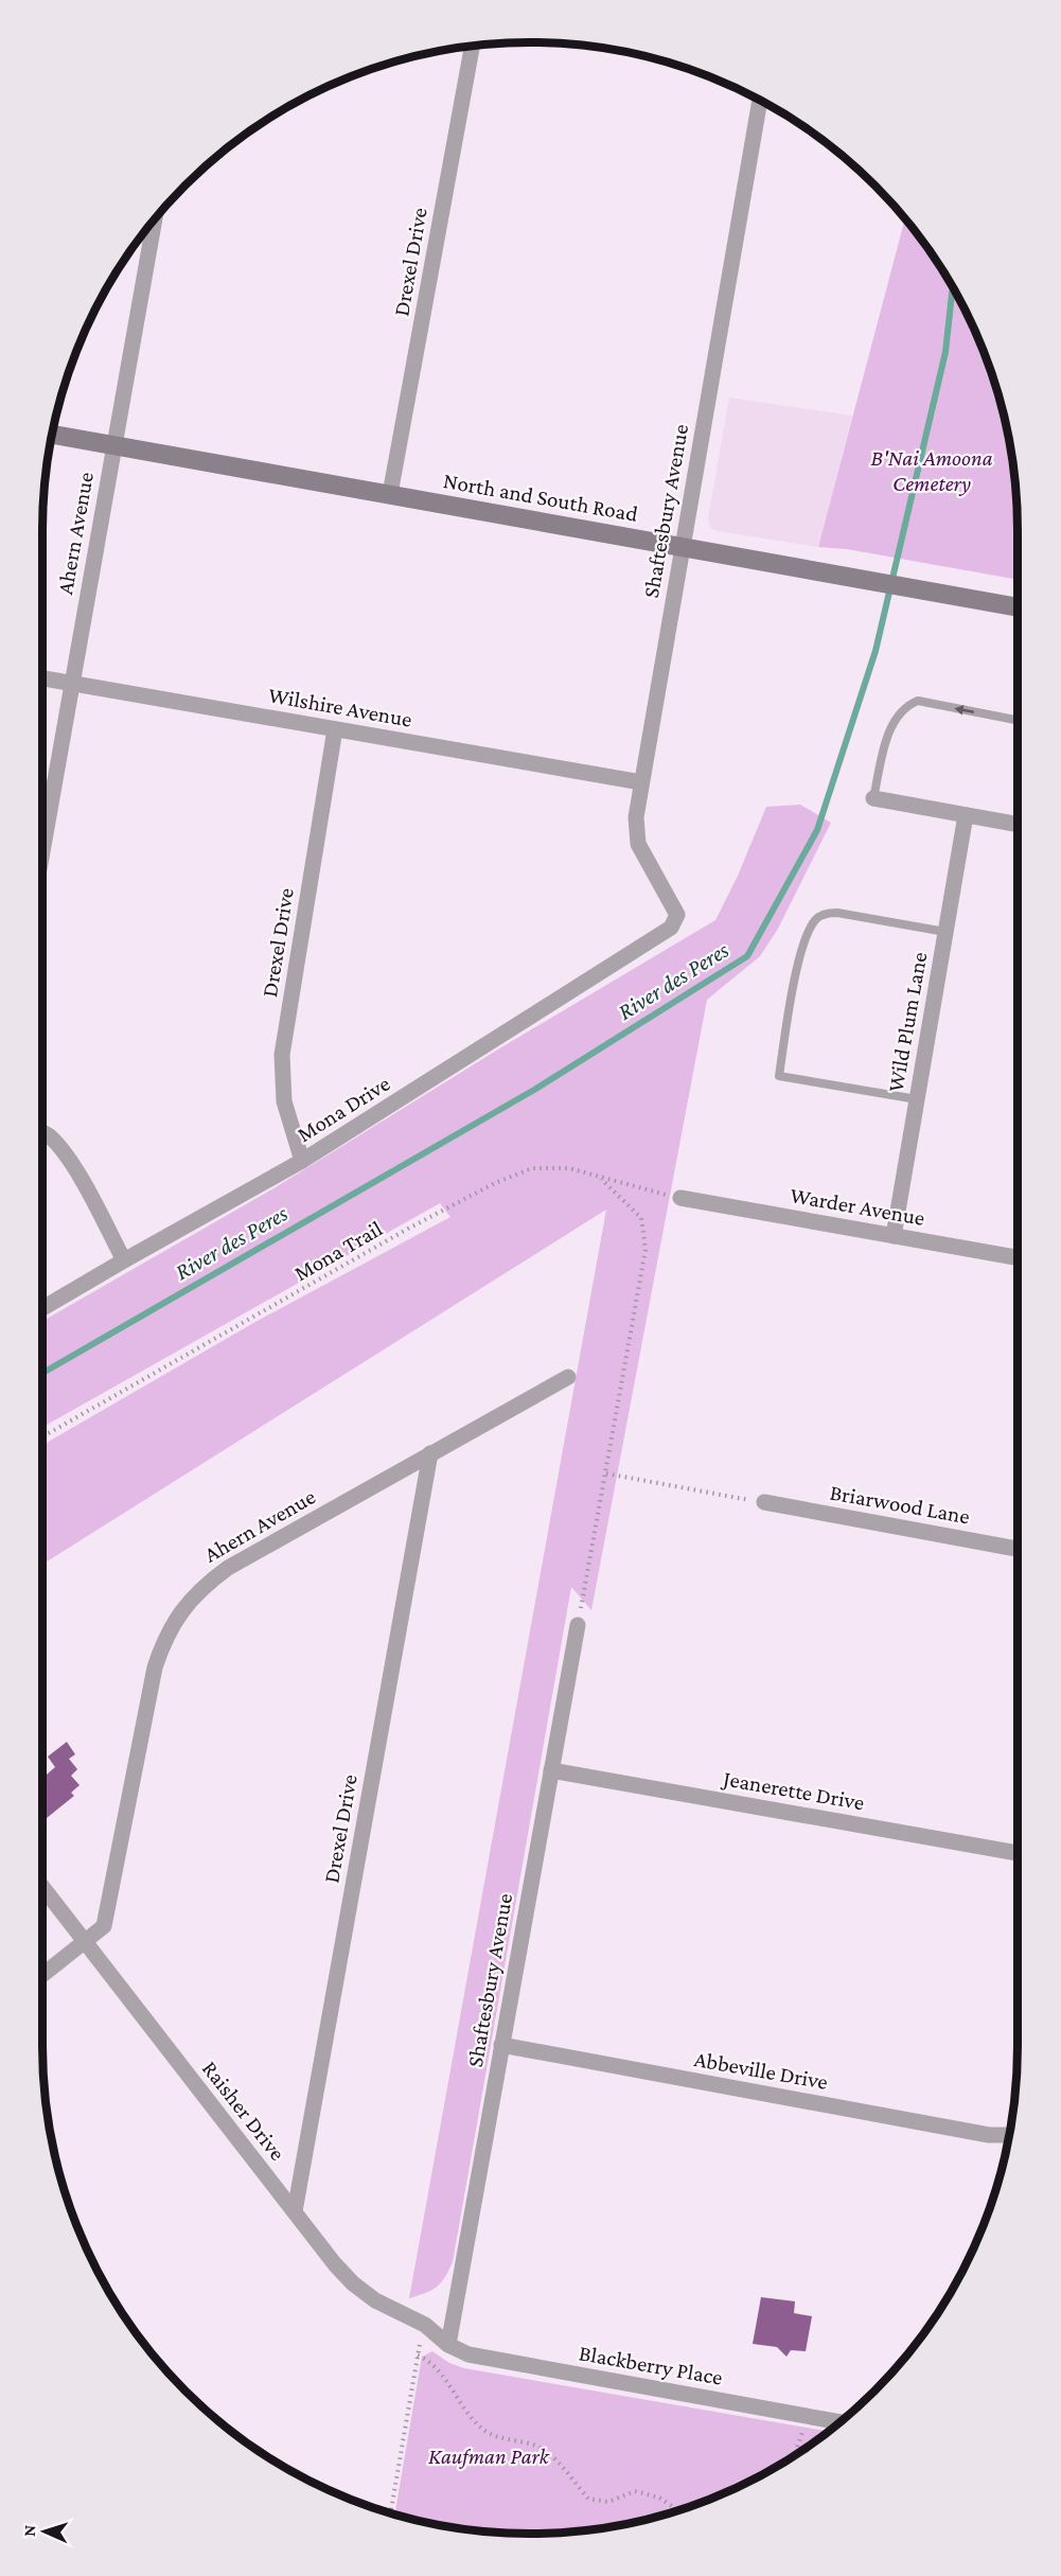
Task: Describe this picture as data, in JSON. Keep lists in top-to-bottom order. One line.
{"streets":{"street":["Drexel Drive","North and South Road","Shaftesbury Avenue","Ahern Avenue","Wilshire Avenue","Wild Plum Lane","Mona Drive","Warder Avenue","Briarwood Lane","Jeanerette Drive","Abbeville Drive","Raisher Drive","Blackberry Place"],"path":["Mona Trail"]},"crossings":[["Drexel Drive","North and South Road"],["Drexel Drive","Ahern Avenue"],["Drexel Drive","Wilshire Avenue"],["Drexel Drive","Mona Drive"],["Drexel Drive","Raisher Drive"],["North and South Road","Shaftesbury Avenue"],["North and South Road","Ahern Avenue"],["Shaftesbury Avenue","Wilshire Avenue"],["Shaftesbury Avenue","Mona Drive"],["Shaftesbury Avenue","Jeanerette Drive"],["Shaftesbury Avenue","Abbeville Drive"],["Shaftesbury Avenue","Raisher Drive"],["Shaftesbury Avenue","Blackberry Place"],["Ahern Avenue","Wilshire Avenue"],["Ahern Avenue","Raisher Drive"],["Wild Plum Lane","Warder Avenue"],["Warder Avenue","Mona Trail"],["Raisher Drive","Blackberry Place"]],"water":["River des Peres"],"parks":["B'Nai Amoona Cemetery","Kaufman Park"],"north":"left"}
